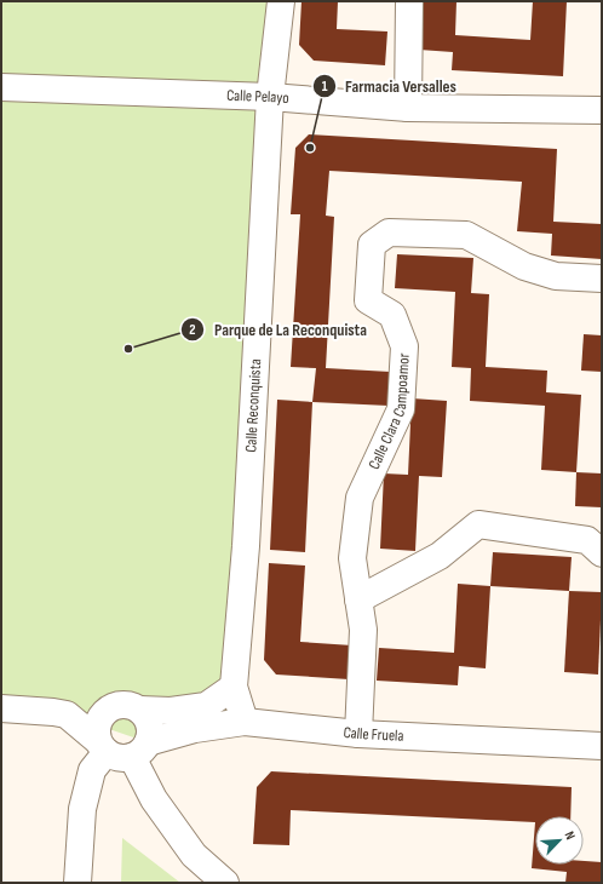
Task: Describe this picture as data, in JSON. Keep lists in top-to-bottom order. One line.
{"streets":{"street":["Calle Pelayo","Calle Reconquista","Calle Clara Campoamor","Calle Fruela"]},"crossings":[["Calle Pelayo","Calle Reconquista"],["Calle Reconquista","Calle Fruela"],["Calle Clara Campoamor","Calle Fruela"]],"places":["Farmacia Versalles","Parque de La Reconquista"],"north":"top right"}
